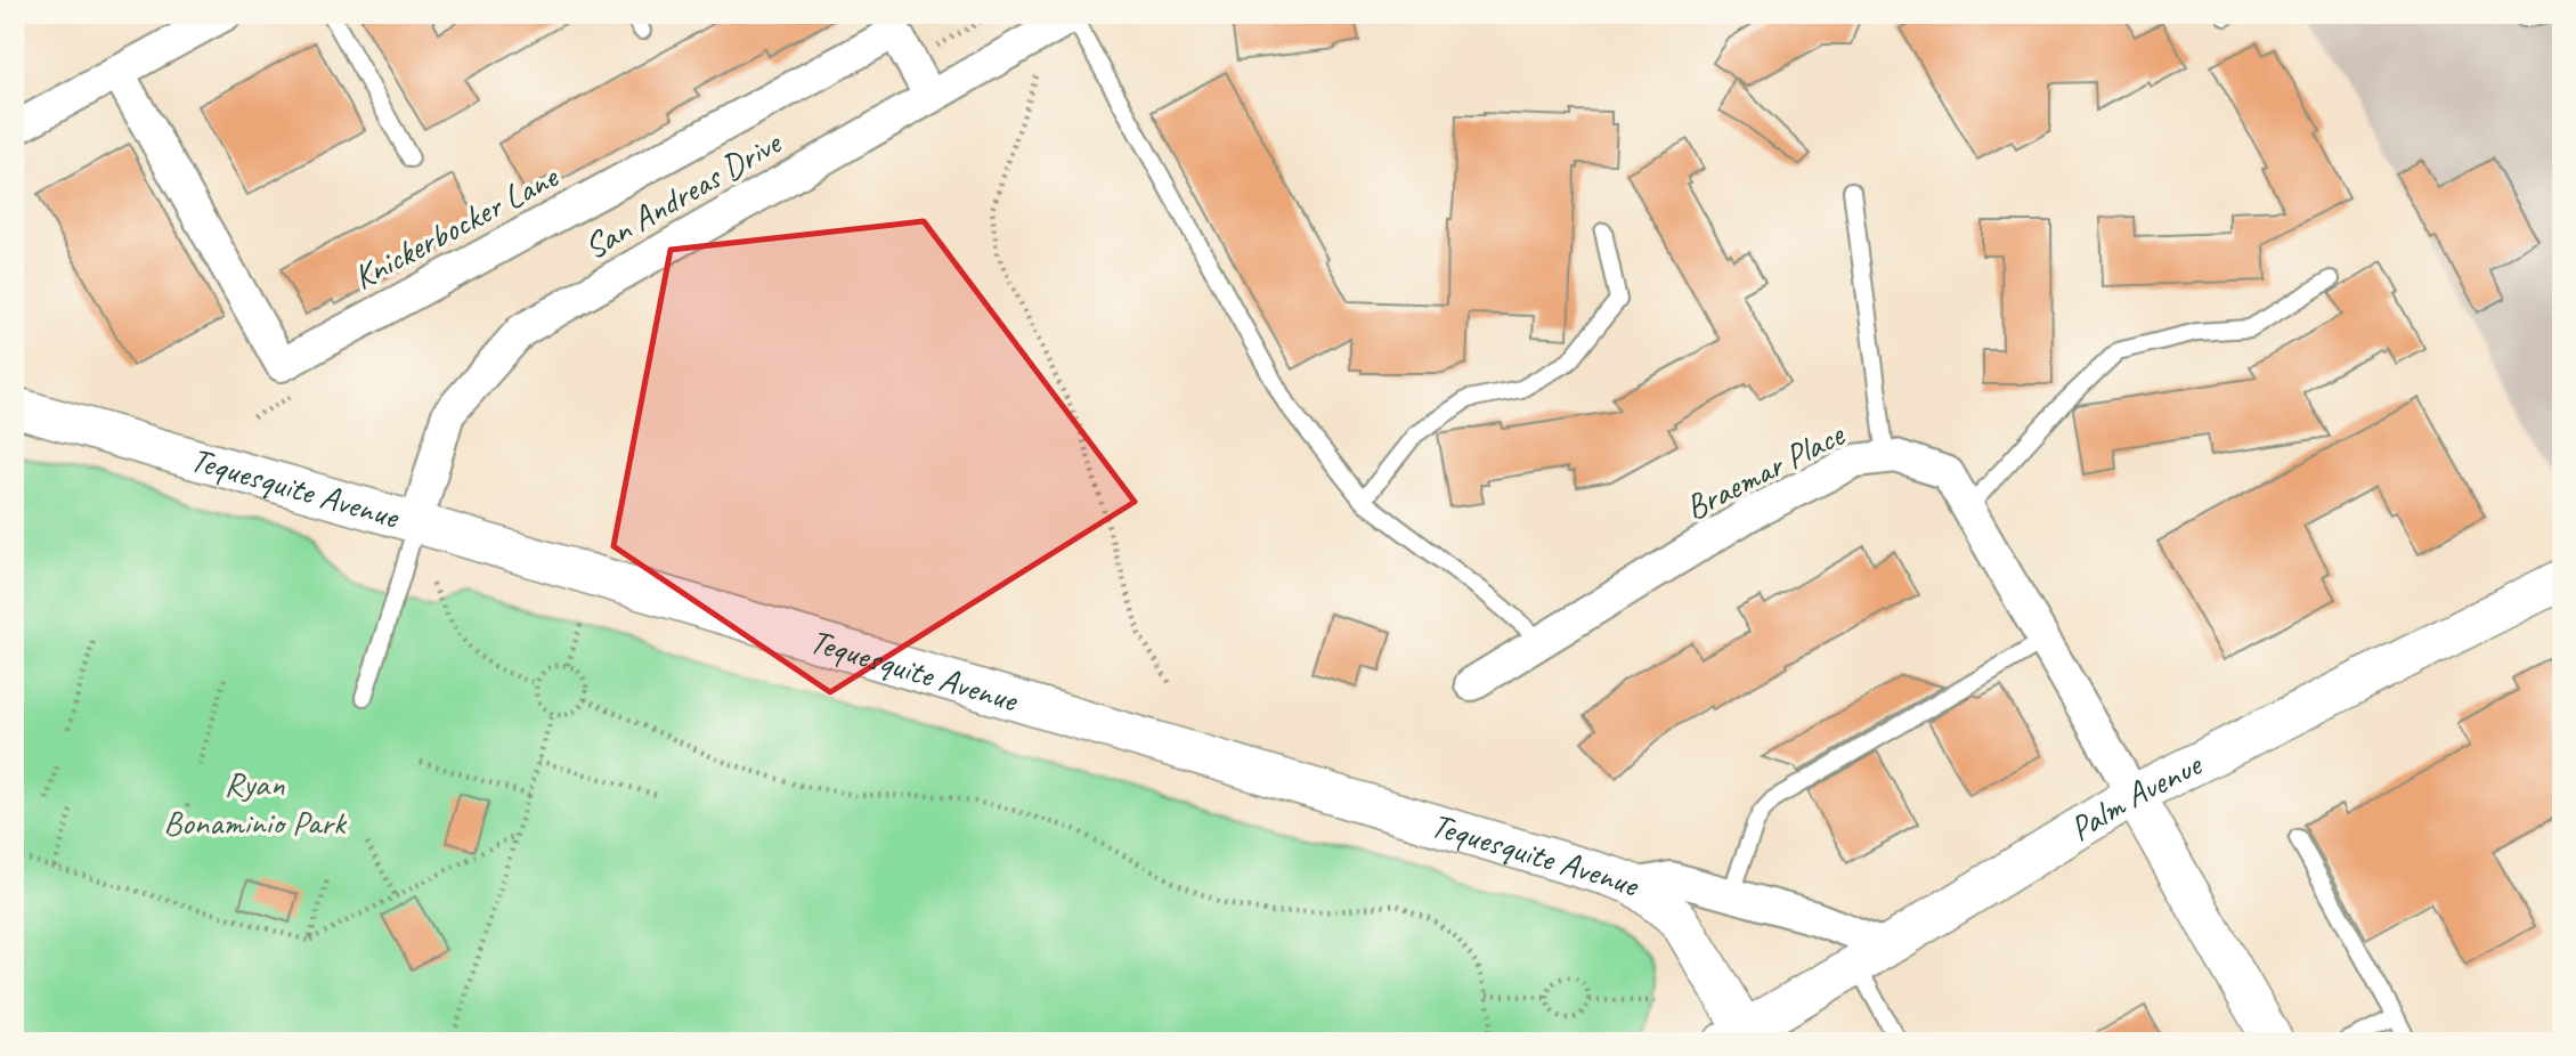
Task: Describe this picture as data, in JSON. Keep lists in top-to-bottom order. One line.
{"streets":{"street":["San Andreas Drive","Knickerbocker Lane","Braemar Place","Tequesquite Avenue","Palm Avenue"]},"crossings":[["San Andreas Drive","Knickerbocker Lane"],["San Andreas Drive","Tequesquite Avenue"],["Braemar Place","Palm Avenue"],["Tequesquite Avenue","Palm Avenue"]],"parks":["Ryan Bonaminio Park"]}
